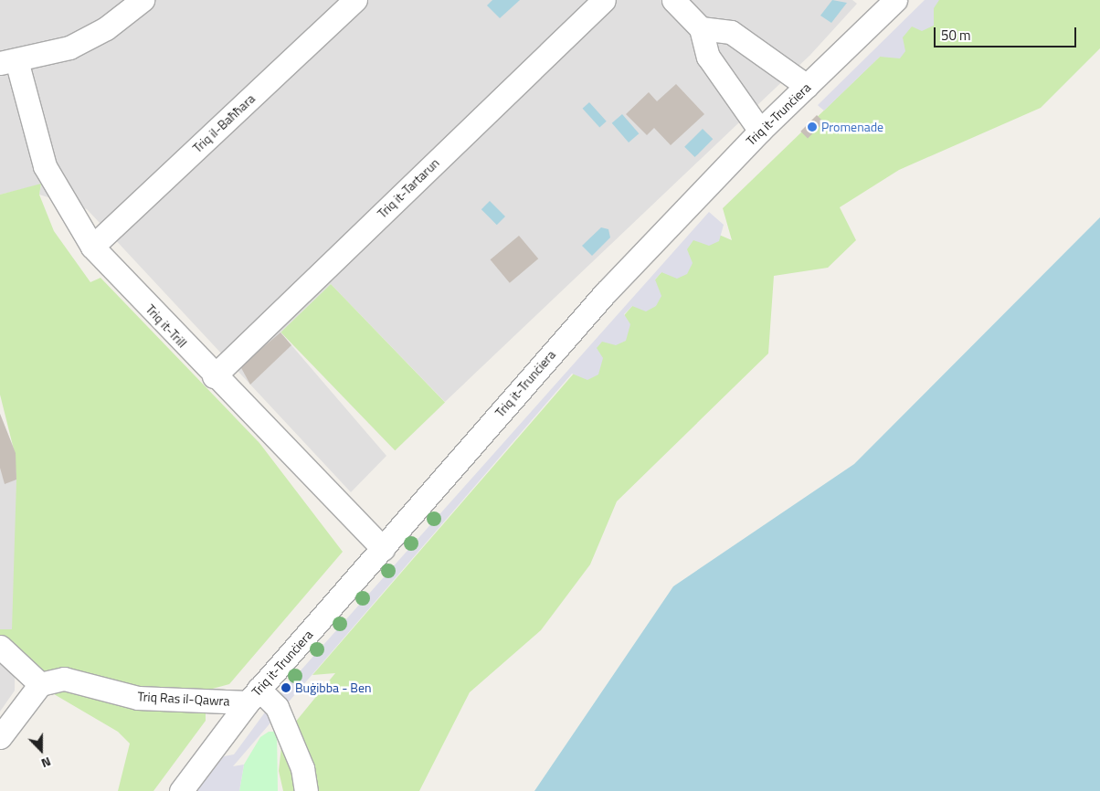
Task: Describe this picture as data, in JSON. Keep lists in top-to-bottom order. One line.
{"streets":{"street":["Triq it-Trunċiera","Triq il-Baħħara","Triq it-Tartarun","Triq it-Trill","Triq Ras il-Qawra"]},"crossings":[["Triq it-Trunċiera","Triq it-Trill"],["Triq it-Trunċiera","Triq Ras il-Qawra"],["Triq il-Baħħara","Triq it-Trill"],["Triq it-Tartarun","Triq it-Trill"]],"places":["Promenade","Buġibba - Ben"],"scale_bar":"50 m","north":"bottom"}
